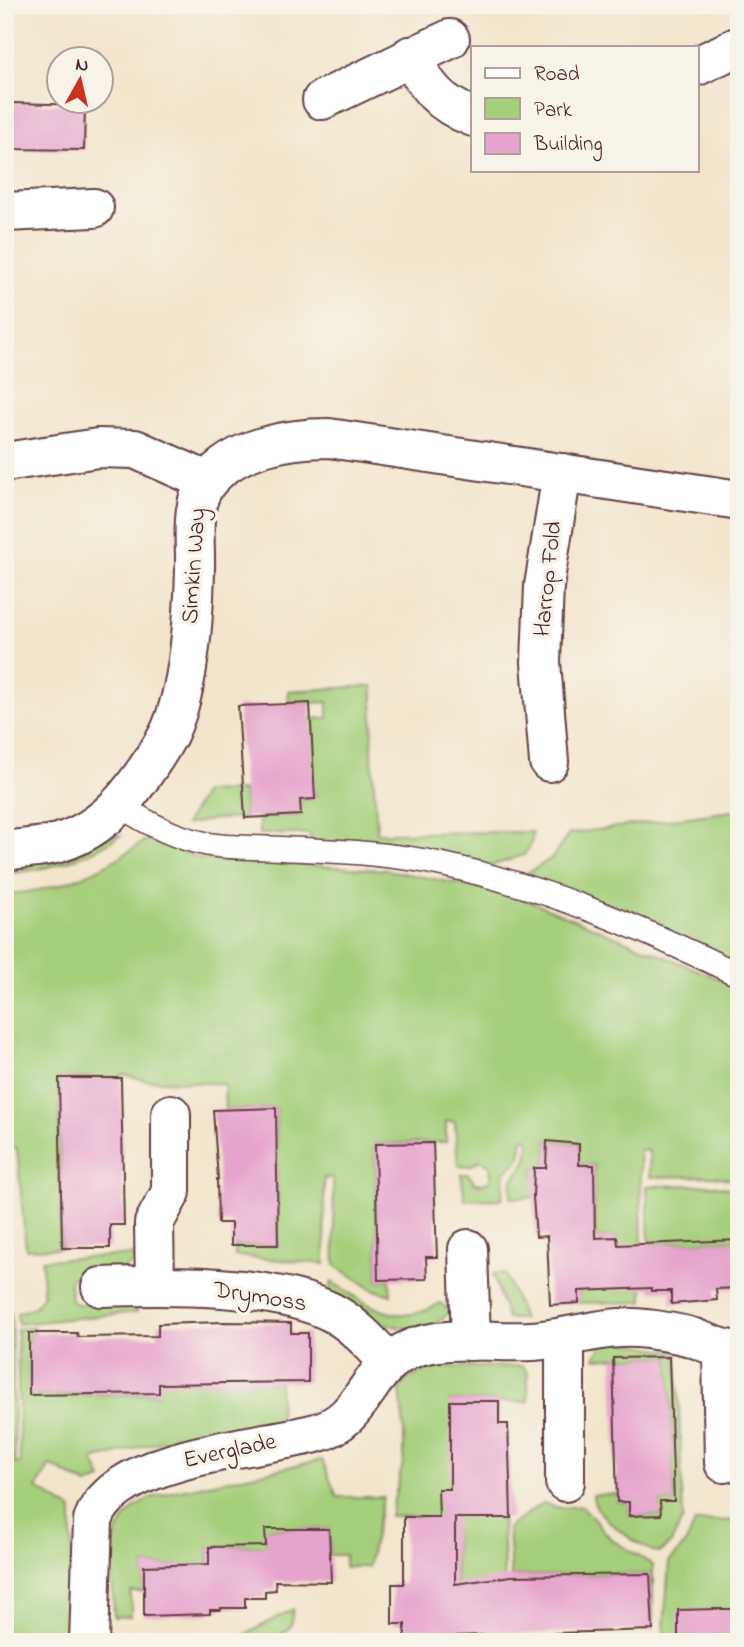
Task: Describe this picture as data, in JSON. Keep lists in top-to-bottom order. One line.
{"streets":{"street":["Simkin Way","Harrop Fold","Drymoss","Everglade"]},"crossings":[["Simkin Way","Harrop Fold"],["Drymoss","Everglade"]],"legend":["Road","Park","Building"],"north":"top"}
